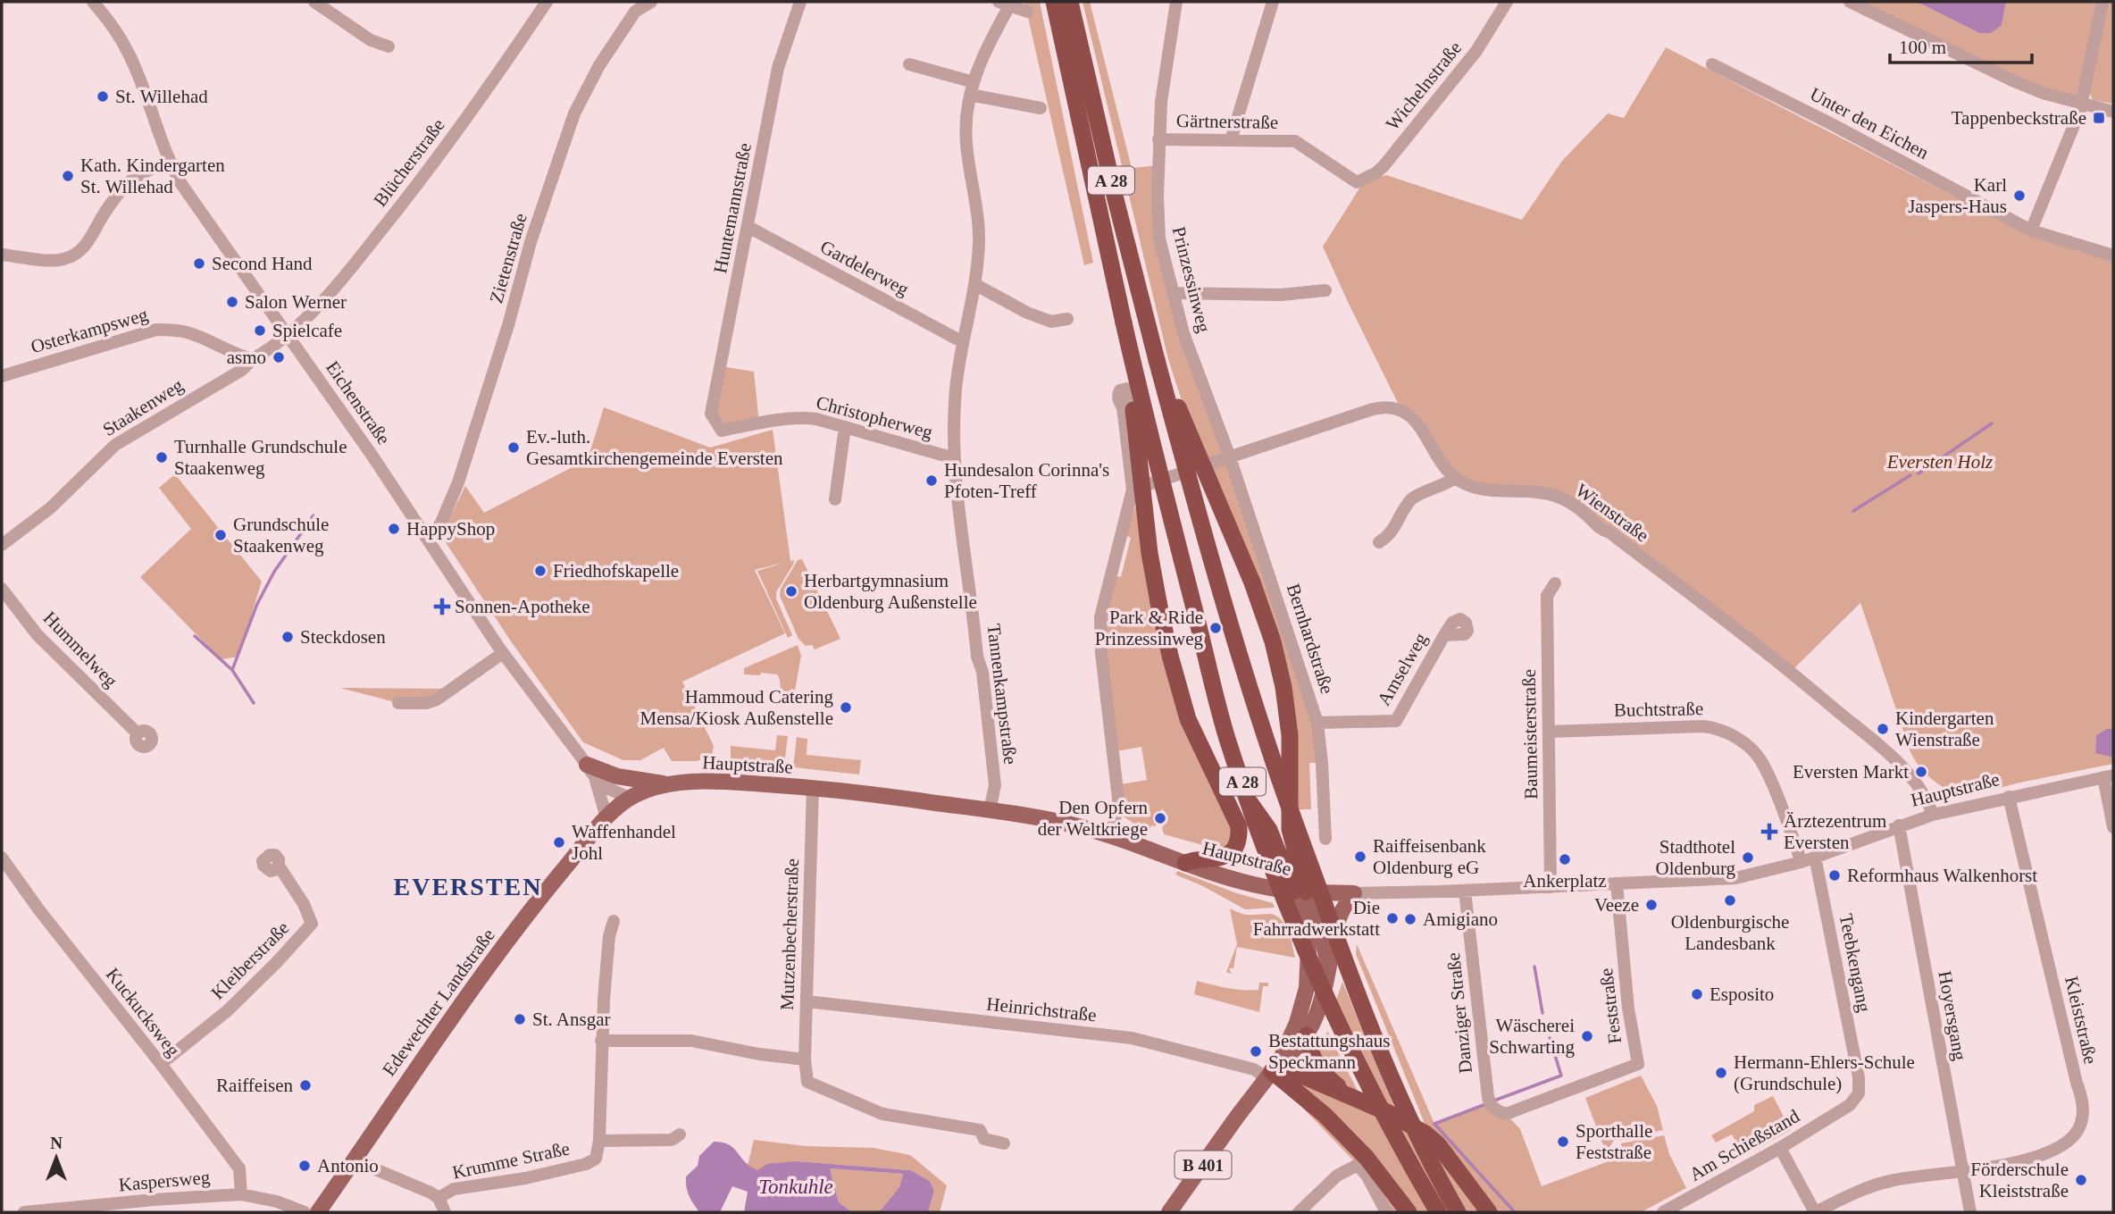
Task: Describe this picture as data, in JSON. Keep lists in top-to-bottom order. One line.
{"streets":{"highway":["A 28"],"main road":["Hauptstraße","Edewechter Landstraße","B 401"],"street":["Wichelnstraße","Gärtnerstraße","Unter den Eichen","Blücherstraße","Huntemannstraße","Zietenstraße","Gardelerweg","Prinzessinweg","Osterkampsweg","Eichenstraße","Staakenweg","Christopherweg","Wienstraße","Bernhardstraße","Hummelweg","Amselweg","Tannenkampstraße","Buchtstraße","Baumeisterstraße","Mutzenbecherstraße","Kleiberstraße","Teebkengang","Feststraße","Heinrichstraße","Kuckucksweg","Danziger Straße","Hoyersgang","Kleiststraße","Am Schießstand","Krumme Straße","Kaspersweg"]},"crossings":[["Wichelnstraße","Gärtnerstraße"],["Gärtnerstraße","Prinzessinweg"],["Blücherstraße","Eichenstraße"],["Huntemannstraße","Gardelerweg"],["Huntemannstraße","Christopherweg"],["Zietenstraße","Eichenstraße"],["Gardelerweg","Tannenkampstraße"],["Prinzessinweg","Bernhardstraße"],["Osterkampsweg","Staakenweg"],["Eichenstraße","Edewechter Landstraße"],["Christopherweg","Tannenkampstraße"],["Wienstraße","Hauptstraße"],["Bernhardstraße","Amselweg"],["Tannenkampstraße","Hauptstraße"],["Buchtstraße","Baumeisterstraße"],["Buchtstraße","Hauptstraße"],["Baumeisterstraße","Hauptstraße"],["Hauptstraße","Mutzenbecherstraße"],["Hauptstraße","Teebkengang"],["Hauptstraße","Edewechter Landstraße"],["Hauptstraße","Feststraße"],["Hauptstraße","Danziger Straße"],["Hauptstraße","Hoyersgang"],["Hauptstraße","Kleiststraße"],["Hauptstraße","B 401"],["Mutzenbecherstraße","Heinrichstraße"],["Kleiberstraße","Kuckucksweg"],["Teebkengang","Am Schießstand"],["Edewechter Landstraße","Krumme Straße"],["Feststraße","Danziger Straße"],["Heinrichstraße","B 401"],["Kuckucksweg","Kaspersweg"],["Hoyersgang","Kleiststraße"]],"districts":["EVERSTEN"],"water":["Tonkuhle"],"parks":["Eversten Holz"],"places":{"other":["St. Willehad","Kath. Kindergarten St. Willehad","Karl Jaspers-Haus","Second Hand","Salon Werner","Spielcafe","asmo","Ev.-luth. Gesamtkirchengemeinde Eversten","Turnhalle Grundschule Staakenweg","Hundesalon Corinna's Pfoten-Treff","HappyShop","Grundschule Staakenweg","Friedhofskapelle","Herbartgymnasium Oldenburg Außenstelle","Park & Ride Prinzessinweg","Steckdosen","Hammoud Catering Mensa/Kiosk Außenstelle","Kindergarten Wienstraße","Eversten Markt","Den Opfern der Weltkriege","Waffenhandel Johl","Raiffeisenbank Oldenburg eG","Stadthotel Oldenburg","Ankerplatz","Reformhaus Walkenhorst","Oldenburgische Landesbank","Veeze","Die Fahrradwerkstatt","Amigiano","Esposito","St. Ansgar","Wäscherei Schwarting","Bestattungshaus Speckmann","Hermann-Ehlers-Schule (Grundschule)","Raiffeisen","Sporthalle Feststraße","Antonio","Förderschule Kleiststraße"],"transit":["Tappenbeckstraße"],"health":["Sonnen-Apotheke","Ärztezentrum Eversten"]},"scale_bar":"100 m","north":"top"}
